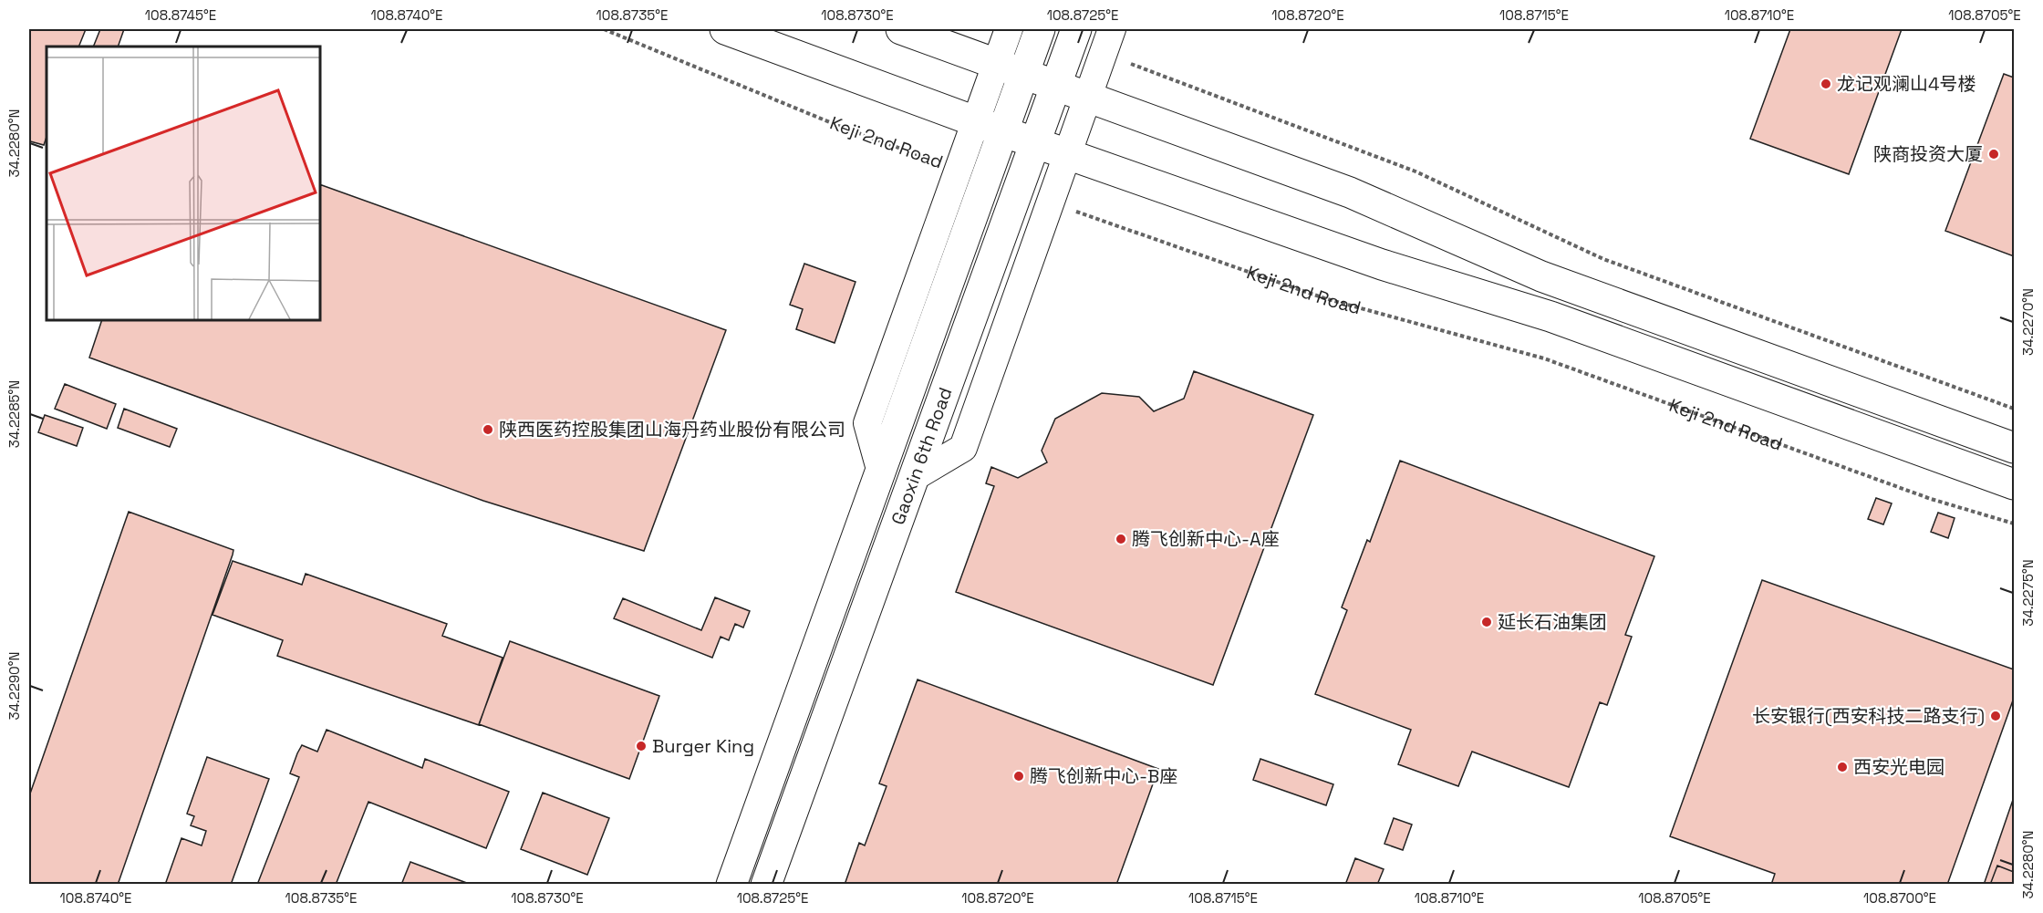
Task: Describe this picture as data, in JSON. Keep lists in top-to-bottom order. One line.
{"streets":{"main road":["Gaoxin 6th Road"],"path":["Keji 2nd Road"]},"places":["龙记观澜山4号楼","陕商投资大厦","陕西医药控股集团山海丹药业股份有限公司","腾飞创新中心-A座","延长石油集团","长安银行(西安科技二路支行)","Burger King","西安光电园","腾飞创新中心-B座"],"coordinates":["108.8745°E","108.8740°E","108.8735°E","108.8730°E","108.8725°E","108.8720°E","108.8715°E","108.8710°E","108.8705°E","34.2280°N","34.2270°N","34.2285°N","34.2275°N","34.2290°N","108.8700°E"]}
